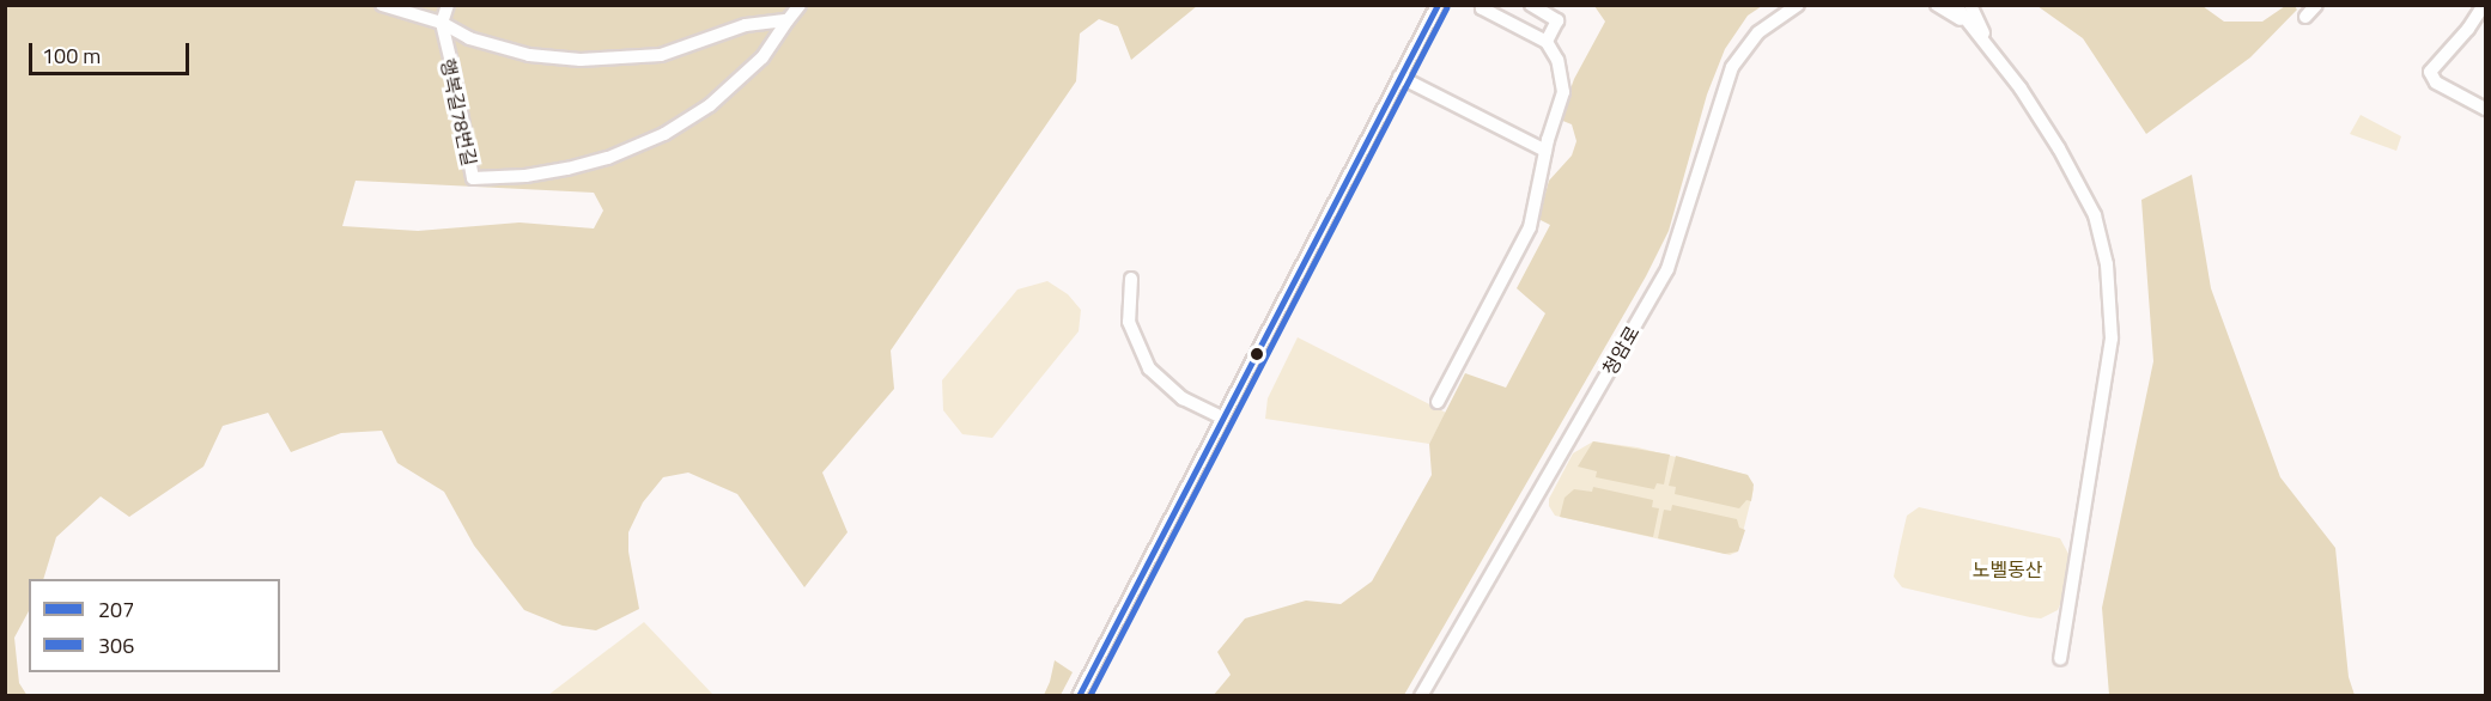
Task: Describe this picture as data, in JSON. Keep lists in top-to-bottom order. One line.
{"streets":{"street":["행복길78번길","청암로"]},"parks":["노벨동산"],"lines":["transit line 207","transit line 306"],"legend":["207","306"],"scale_bar":"100 m"}
